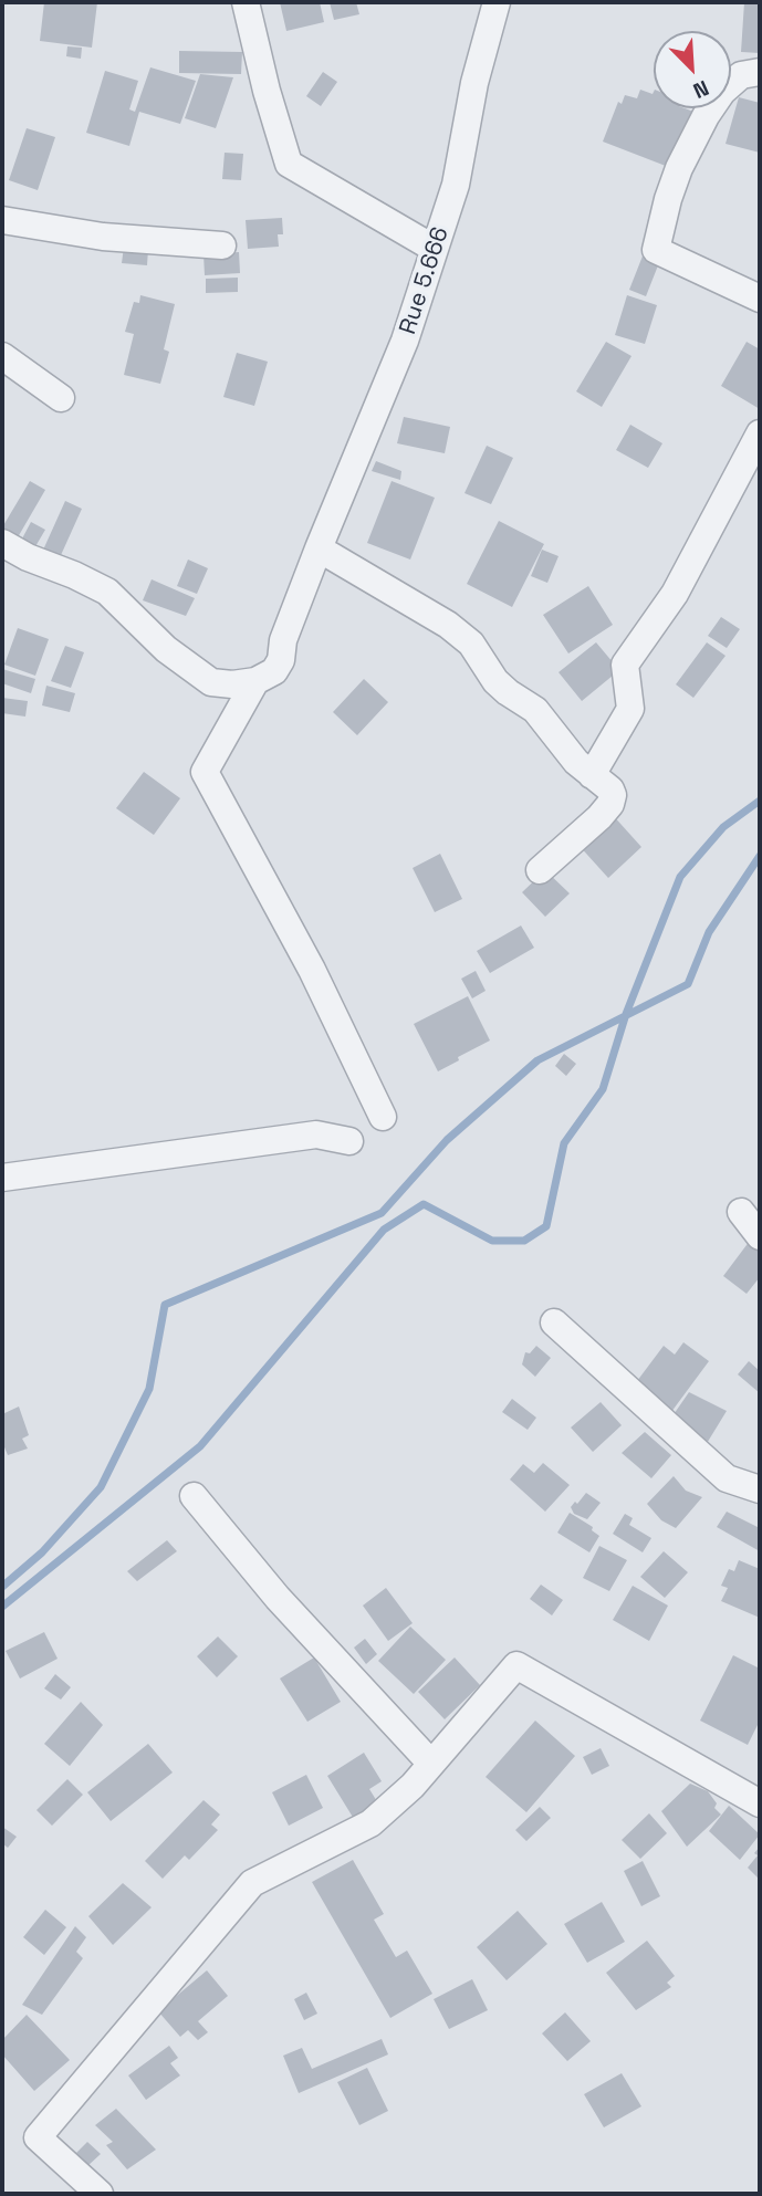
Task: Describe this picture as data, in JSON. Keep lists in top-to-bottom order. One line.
{"streets":{"street":["Rue 5.666"]},"north":"bottom right"}
